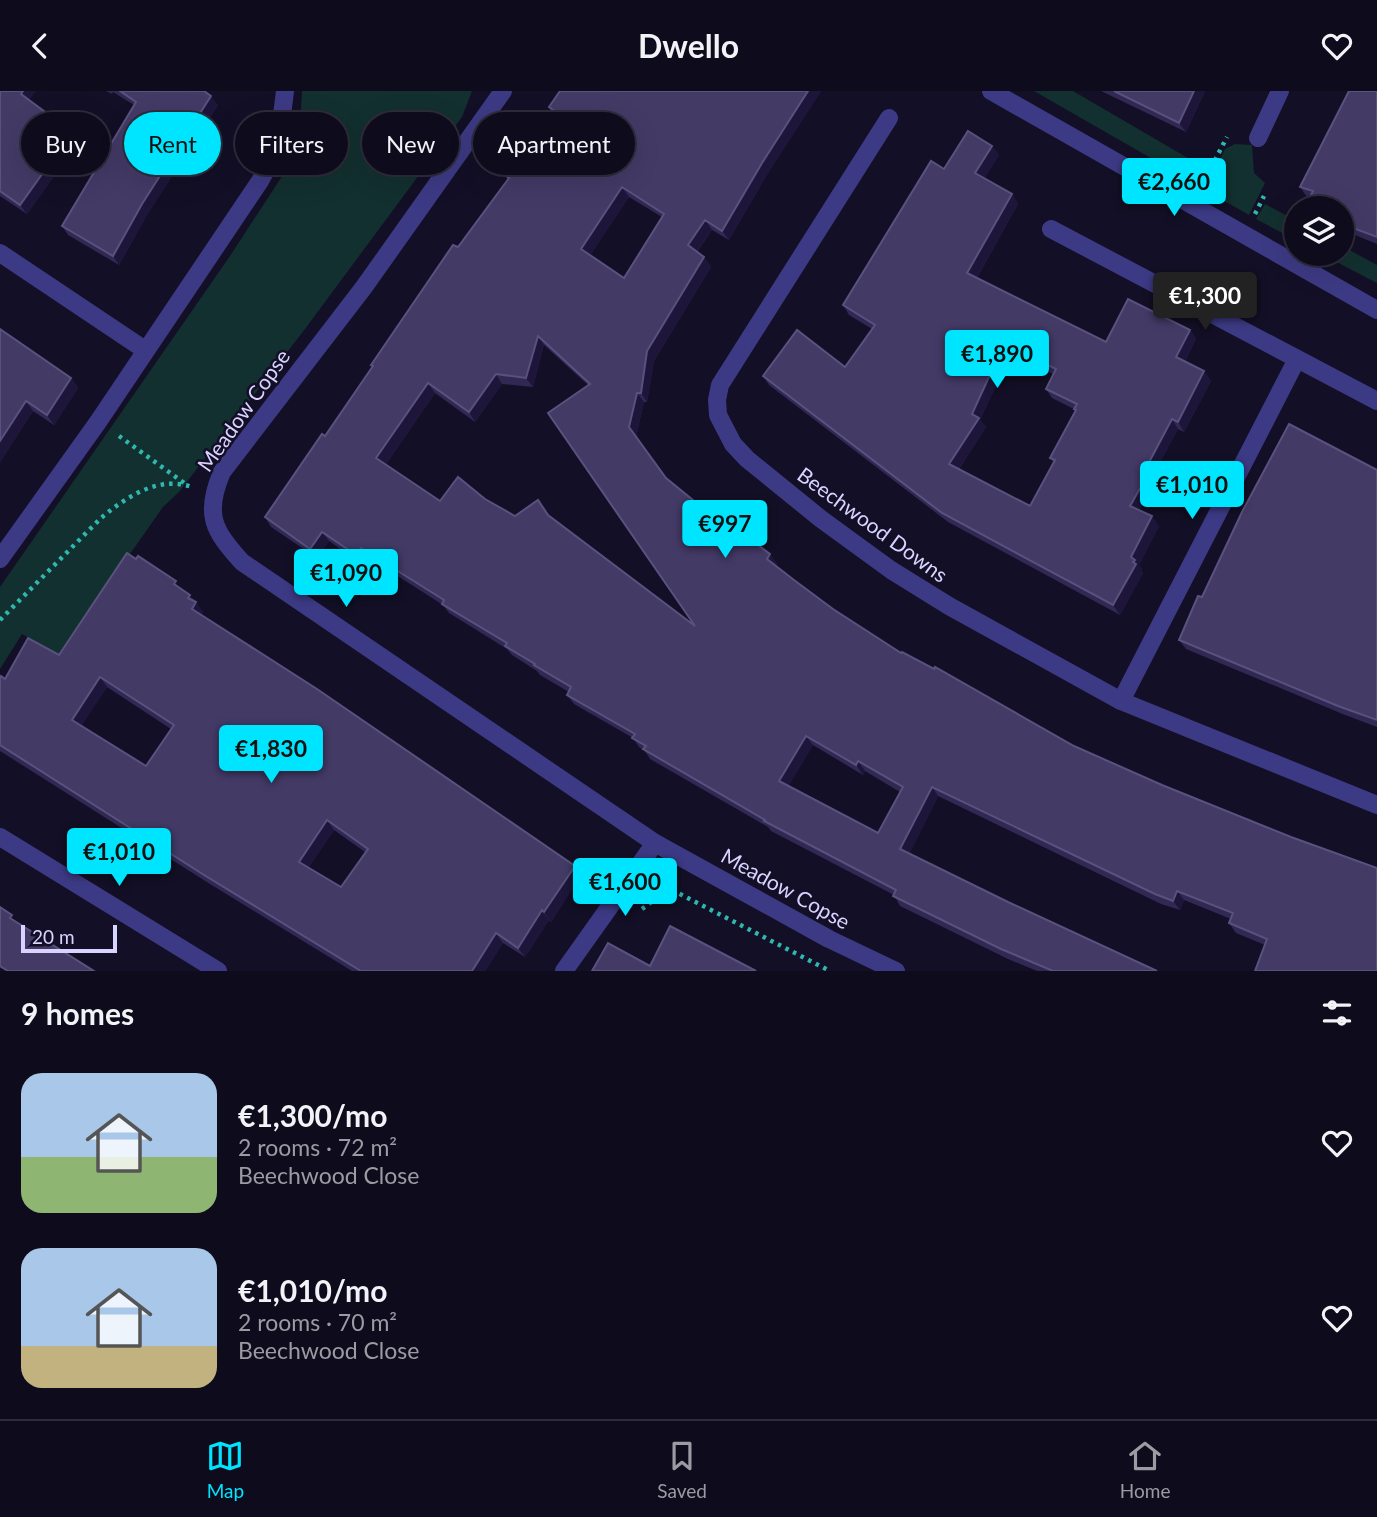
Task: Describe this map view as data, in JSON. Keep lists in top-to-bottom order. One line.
{"streets":{"street":["Meadow Copse","Beechwood Downs"]},"scale_bar":"20 m","page":{"header":"Dwello","chip":["Buy","Rent","Filters","New","Apartment"],"price":["€2,660","€1,300","€1,890","€1,010","€997","€1,090","€1,830","€1,010","€1,600"],"scale":"20 m","heading":"9 homes","list":[{"name":"€1,300/mo","note":"2 rooms · 72 m² · Beechwood Close"},{"name":"€1,010/mo","note":"2 rooms · 70 m² · Beechwood Close"}],"tabs":["Map","Saved","Home"]}}
